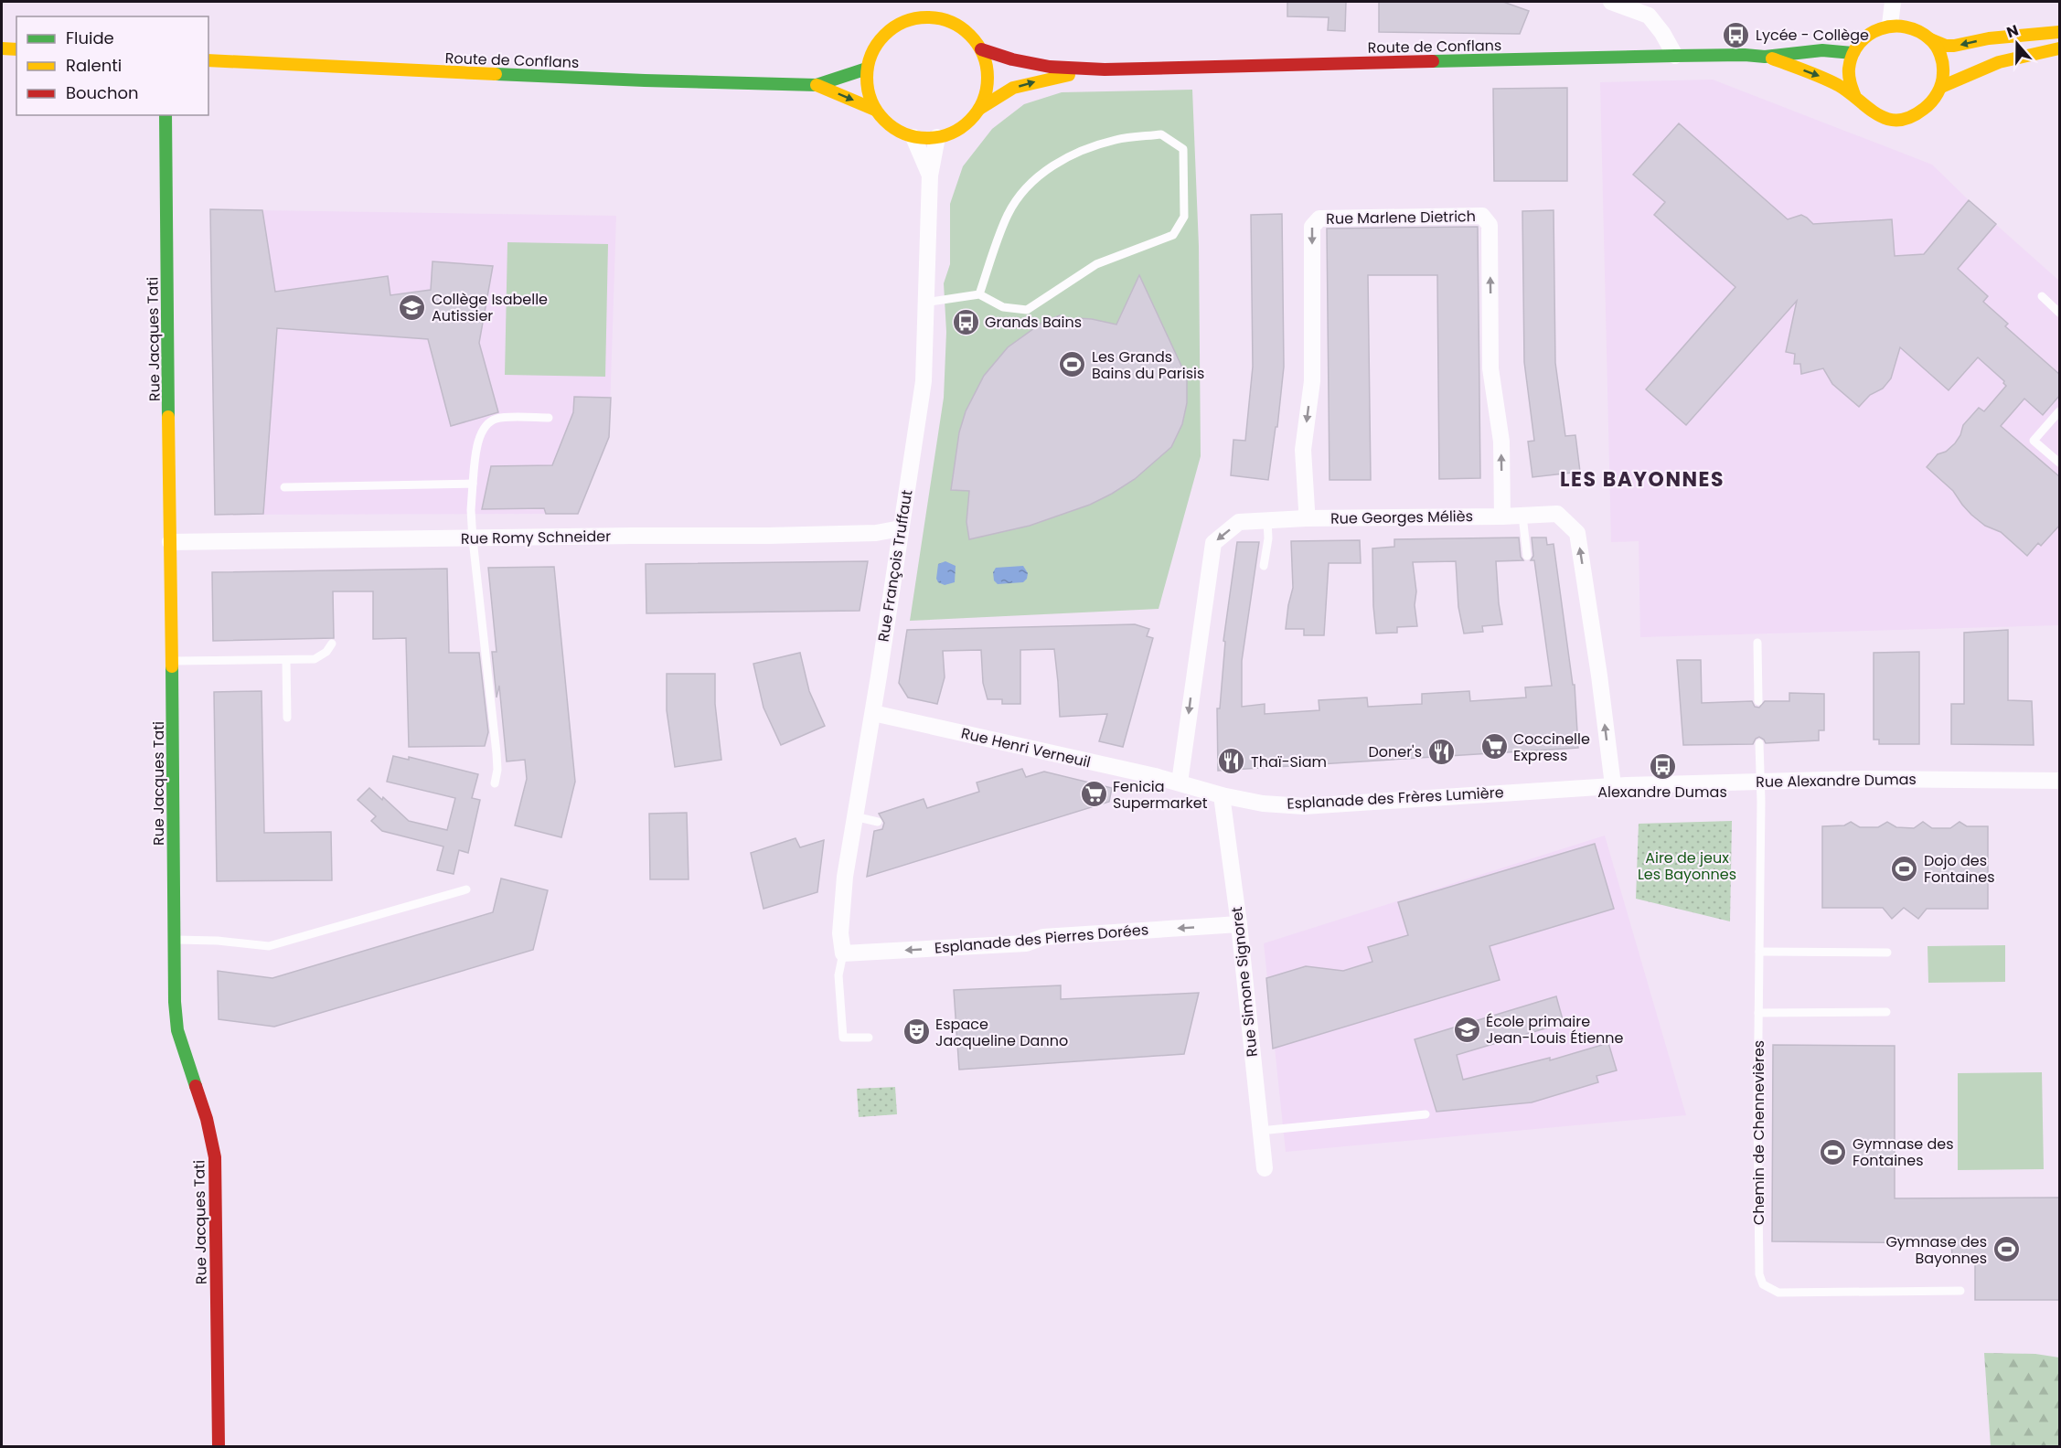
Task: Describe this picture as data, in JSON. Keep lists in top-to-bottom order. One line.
{"streets":{"main road":["Route de Conflans","Rue Jacques Tati"],"street":["Rue Marlene Dietrich","Rue Georges Méliès","Rue Romy Schneider","Rue François Truffaut","Rue Henri Verneuil","Rue Alexandre Dumas","Esplanade des Frères Lumière","Esplanade des Pierres Dorées","Rue Simone Signoret"],"lane":["Chemin de Chennevières"]},"crossings":[["Rue Marlene Dietrich","Rue Georges Méliès"],["Rue Jacques Tati","Rue Romy Schneider"],["Rue Georges Méliès","Rue Henri Verneuil"],["Rue Georges Méliès","Rue Alexandre Dumas"],["Rue Georges Méliès","Esplanade des Frères Lumière"],["Rue Romy Schneider","Rue François Truffaut"],["Rue François Truffaut","Rue Henri Verneuil"],["Rue François Truffaut","Esplanade des Pierres Dorées"],["Rue Henri Verneuil","Esplanade des Frères Lumière"],["Rue Alexandre Dumas","Esplanade des Frères Lumière"],["Rue Alexandre Dumas","Chemin de Chennevières"],["Esplanade des Frères Lumière","Rue Simone Signoret"],["Esplanade des Pierres Dorées","Rue Simone Signoret"]],"one_way":["Esplanade des Pierres Dorées"],"districts":["LES BAYONNES"],"parks":["Aire de jeux Les Bayonnes"],"places":{"bus stop":["Lycée - Collège","Grands Bains","Alexandre Dumas"],"school or university":["Collège Isabelle Autissier","École primaire Jean-Louis Étienne"],"sports":["Les Grands Bains du Parisis","Dojo des Fontaines","Gymnase des Fontaines","Gymnase des Bayonnes"],"supermarket":["Coccinelle Express","Fenicia Supermarket"],"restaurant":["Doner's","Thaï-Siam"],"theatre":["Espace Jacqueline Danno"]},"legend":["Fluide","Ralenti","Bouchon"],"north":"top"}
